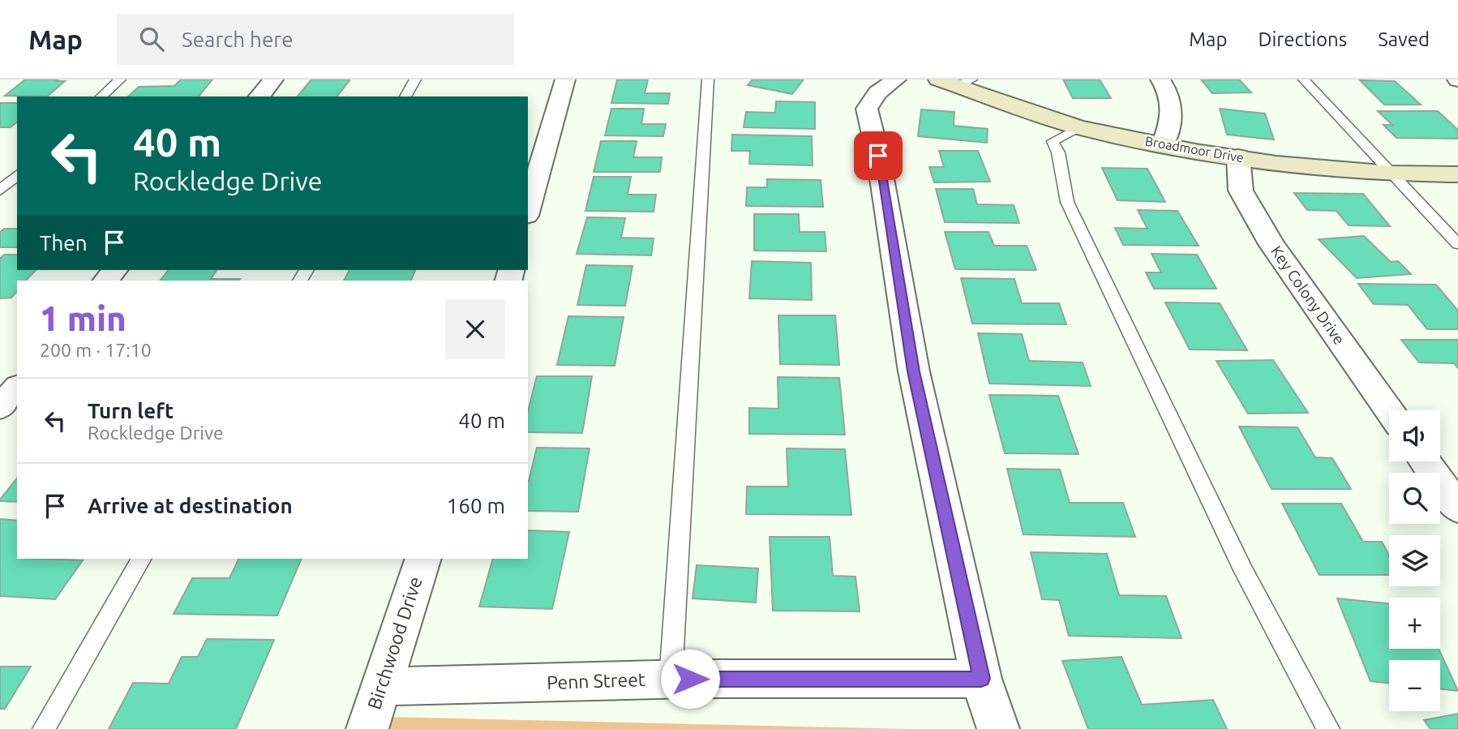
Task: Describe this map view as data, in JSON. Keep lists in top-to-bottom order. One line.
{"streets":{"street":["Broadmoor Drive","Key Colony Drive","Birchwood Drive","Penn Street"]},"crossings":[["Broadmoor Drive","Key Colony Drive"],["Birchwood Drive","Penn Street"]],"page":{"header":"Map","search":"Search here","nav":["Map","Directions","Saved"],"turn":["40 m","Rockledge Drive"],"then":"Then","heading":["1 min","200 m · 17:10"],"list":[{"name":"Turn left","note":"Rockledge Drive","value":"40 m"},{"name":"Arrive at destination","value":"160 m"}],"map_buttons":["+","−"]}}
